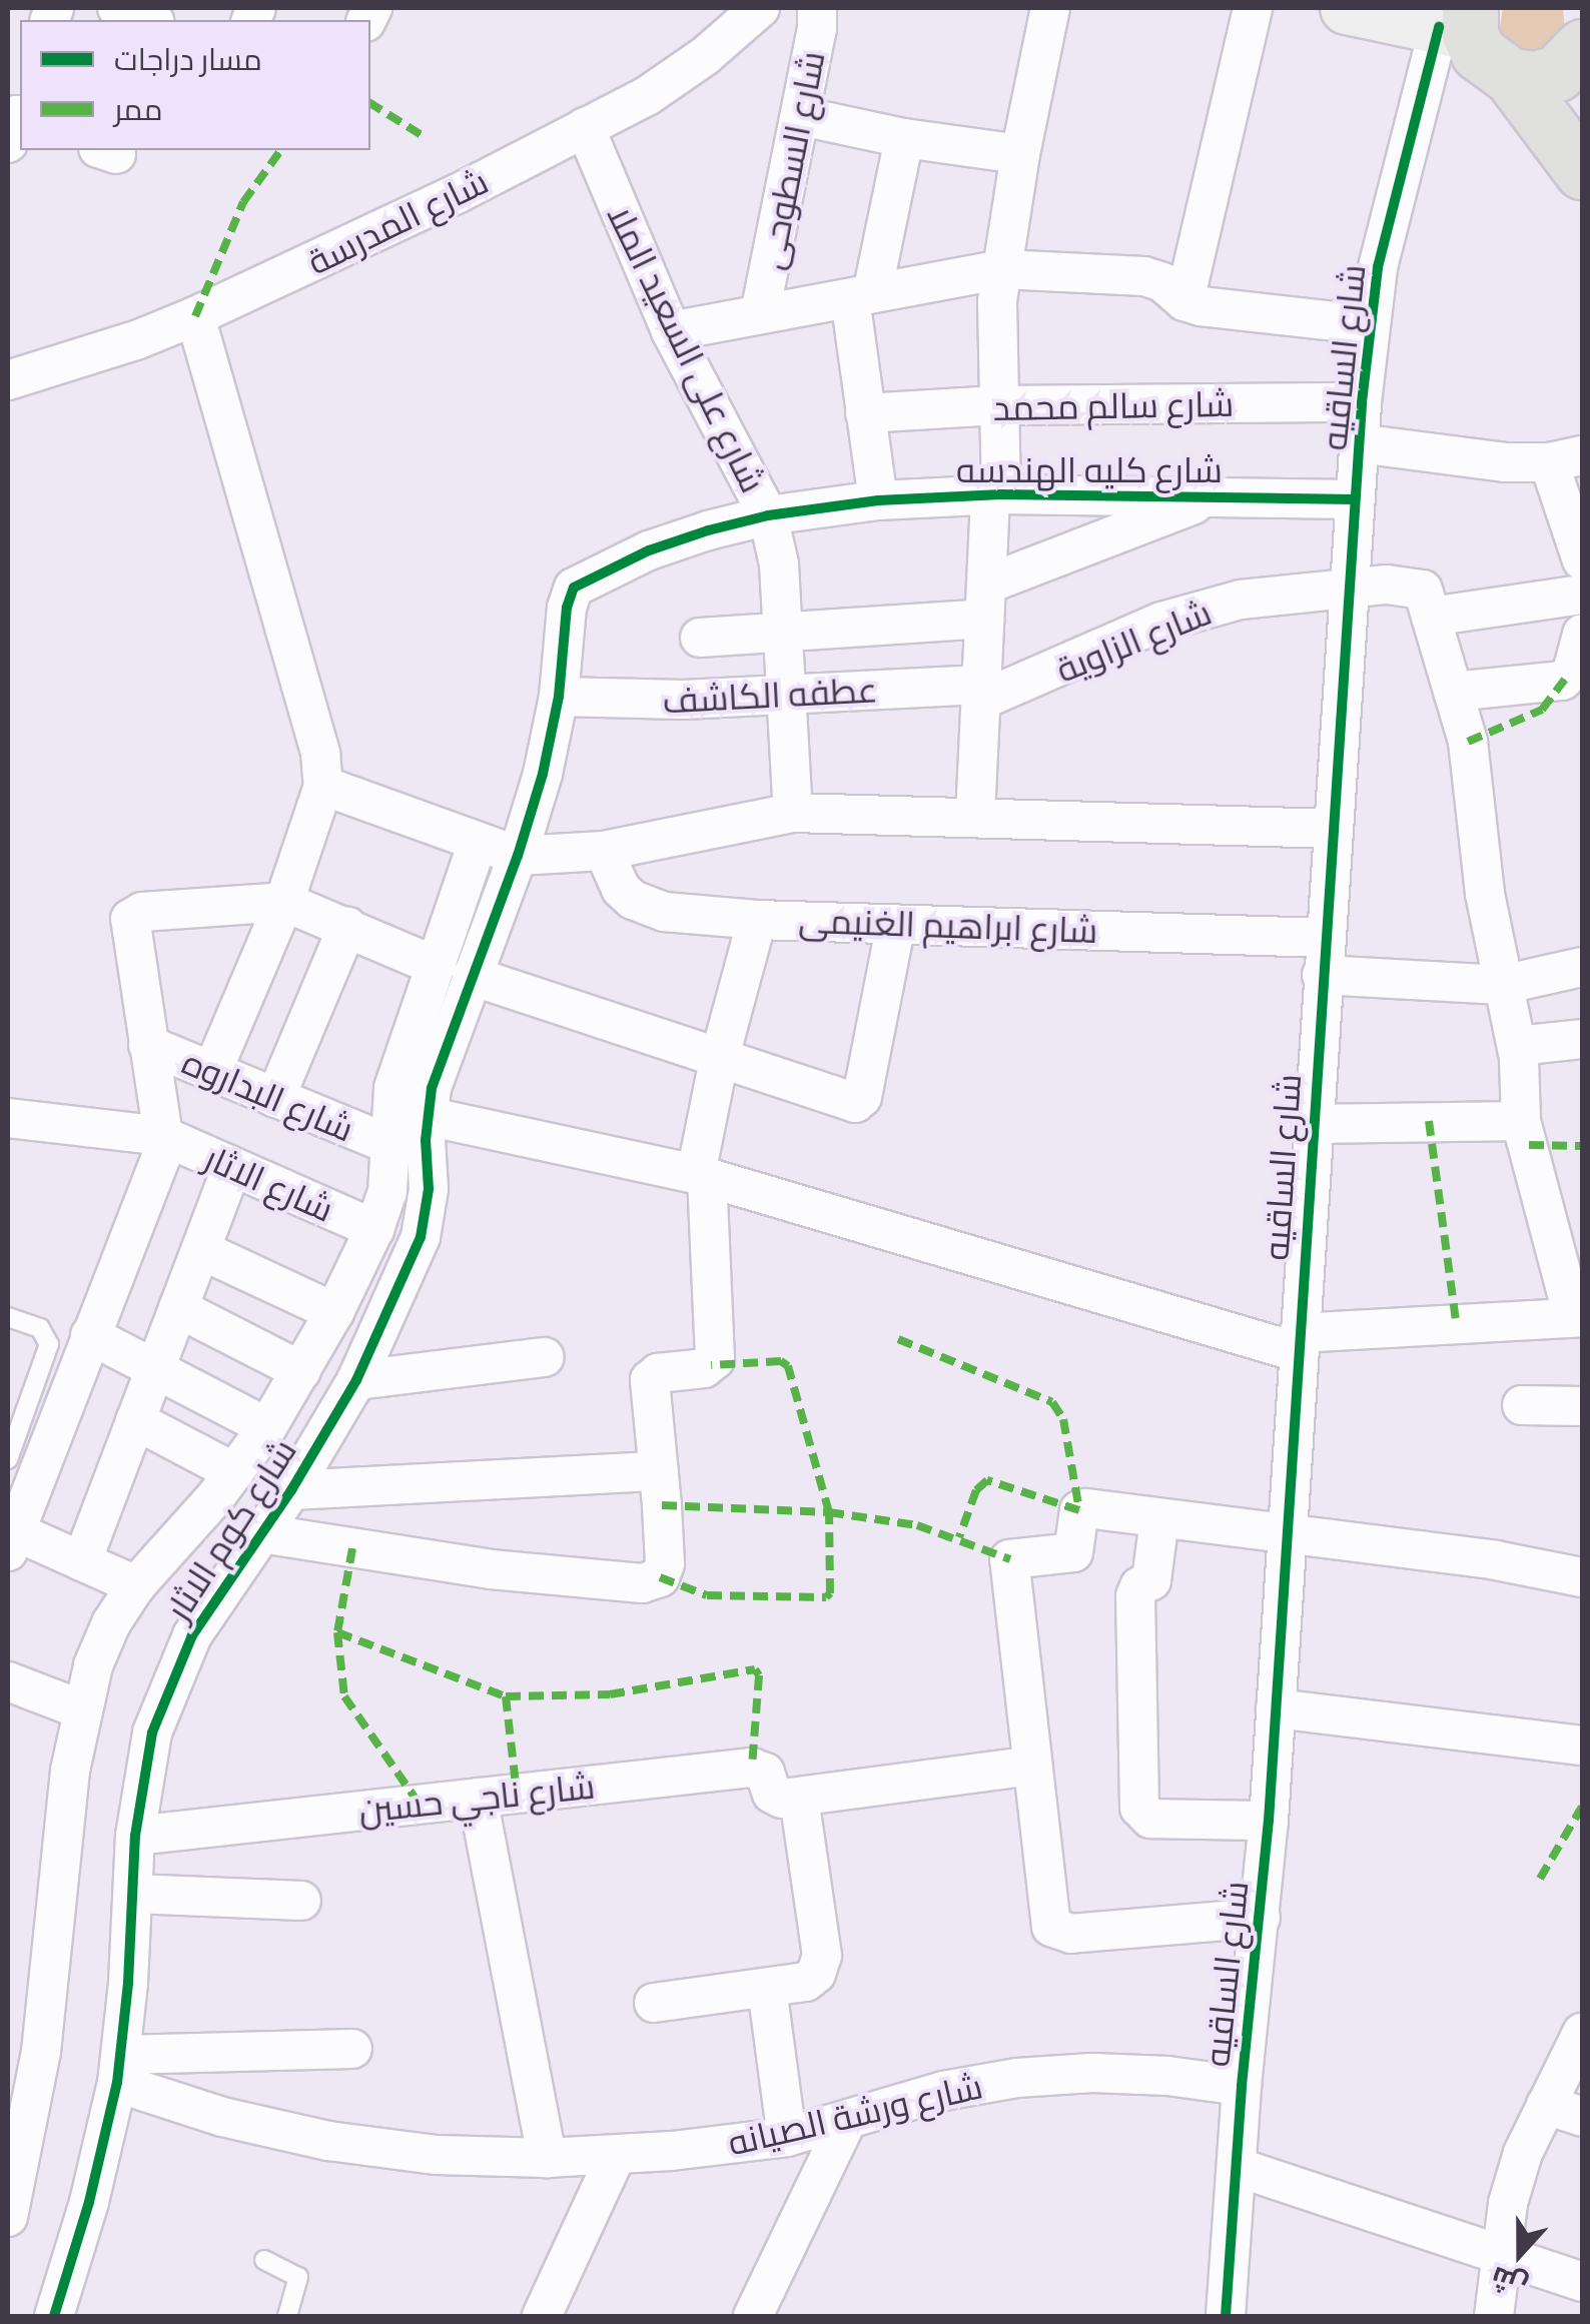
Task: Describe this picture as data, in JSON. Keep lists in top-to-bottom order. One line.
{"streets":{"street":["شارع السطوحى","شارع المدرسة","شارع على السعيد الملا","شارع الساقيه","شارع سالم محمد","شارع كليه الهندسه","شارع الزاوية","عطفه الكاشف","شارع ابراهيم الغنيمى","شارع البداروه","شارع الاثار","شارع كوم الاثار","شارع ناجي حسين","شارع ورشة الصيانه"]},"crossings":[["شارع المدرسة","شارع على السعيد الملا"],["شارع على السعيد الملا","شارع كليه الهندسه"],["شارع على السعيد الملا","عطفه الكاشف"],["شارع الساقيه","شارع سالم محمد"],["شارع الساقيه","شارع كليه الهندسه"],["شارع الساقيه","شارع الزاوية"],["شارع الساقيه","شارع ابراهيم الغنيمى"],["شارع الساقيه","شارع ورشة الصيانه"],["شارع كليه الهندسه","عطفه الكاشف"],["شارع كليه الهندسه","شارع كوم الاثار"],["شارع الزاوية","عطفه الكاشف"],["شارع البداروه","شارع كوم الاثار"],["شارع الاثار","شارع كوم الاثار"],["شارع كوم الاثار","شارع ناجي حسين"],["شارع كوم الاثار","شارع ورشة الصيانه"]],"legend":["مسار دراجات","ممر"],"north":"bottom"}
